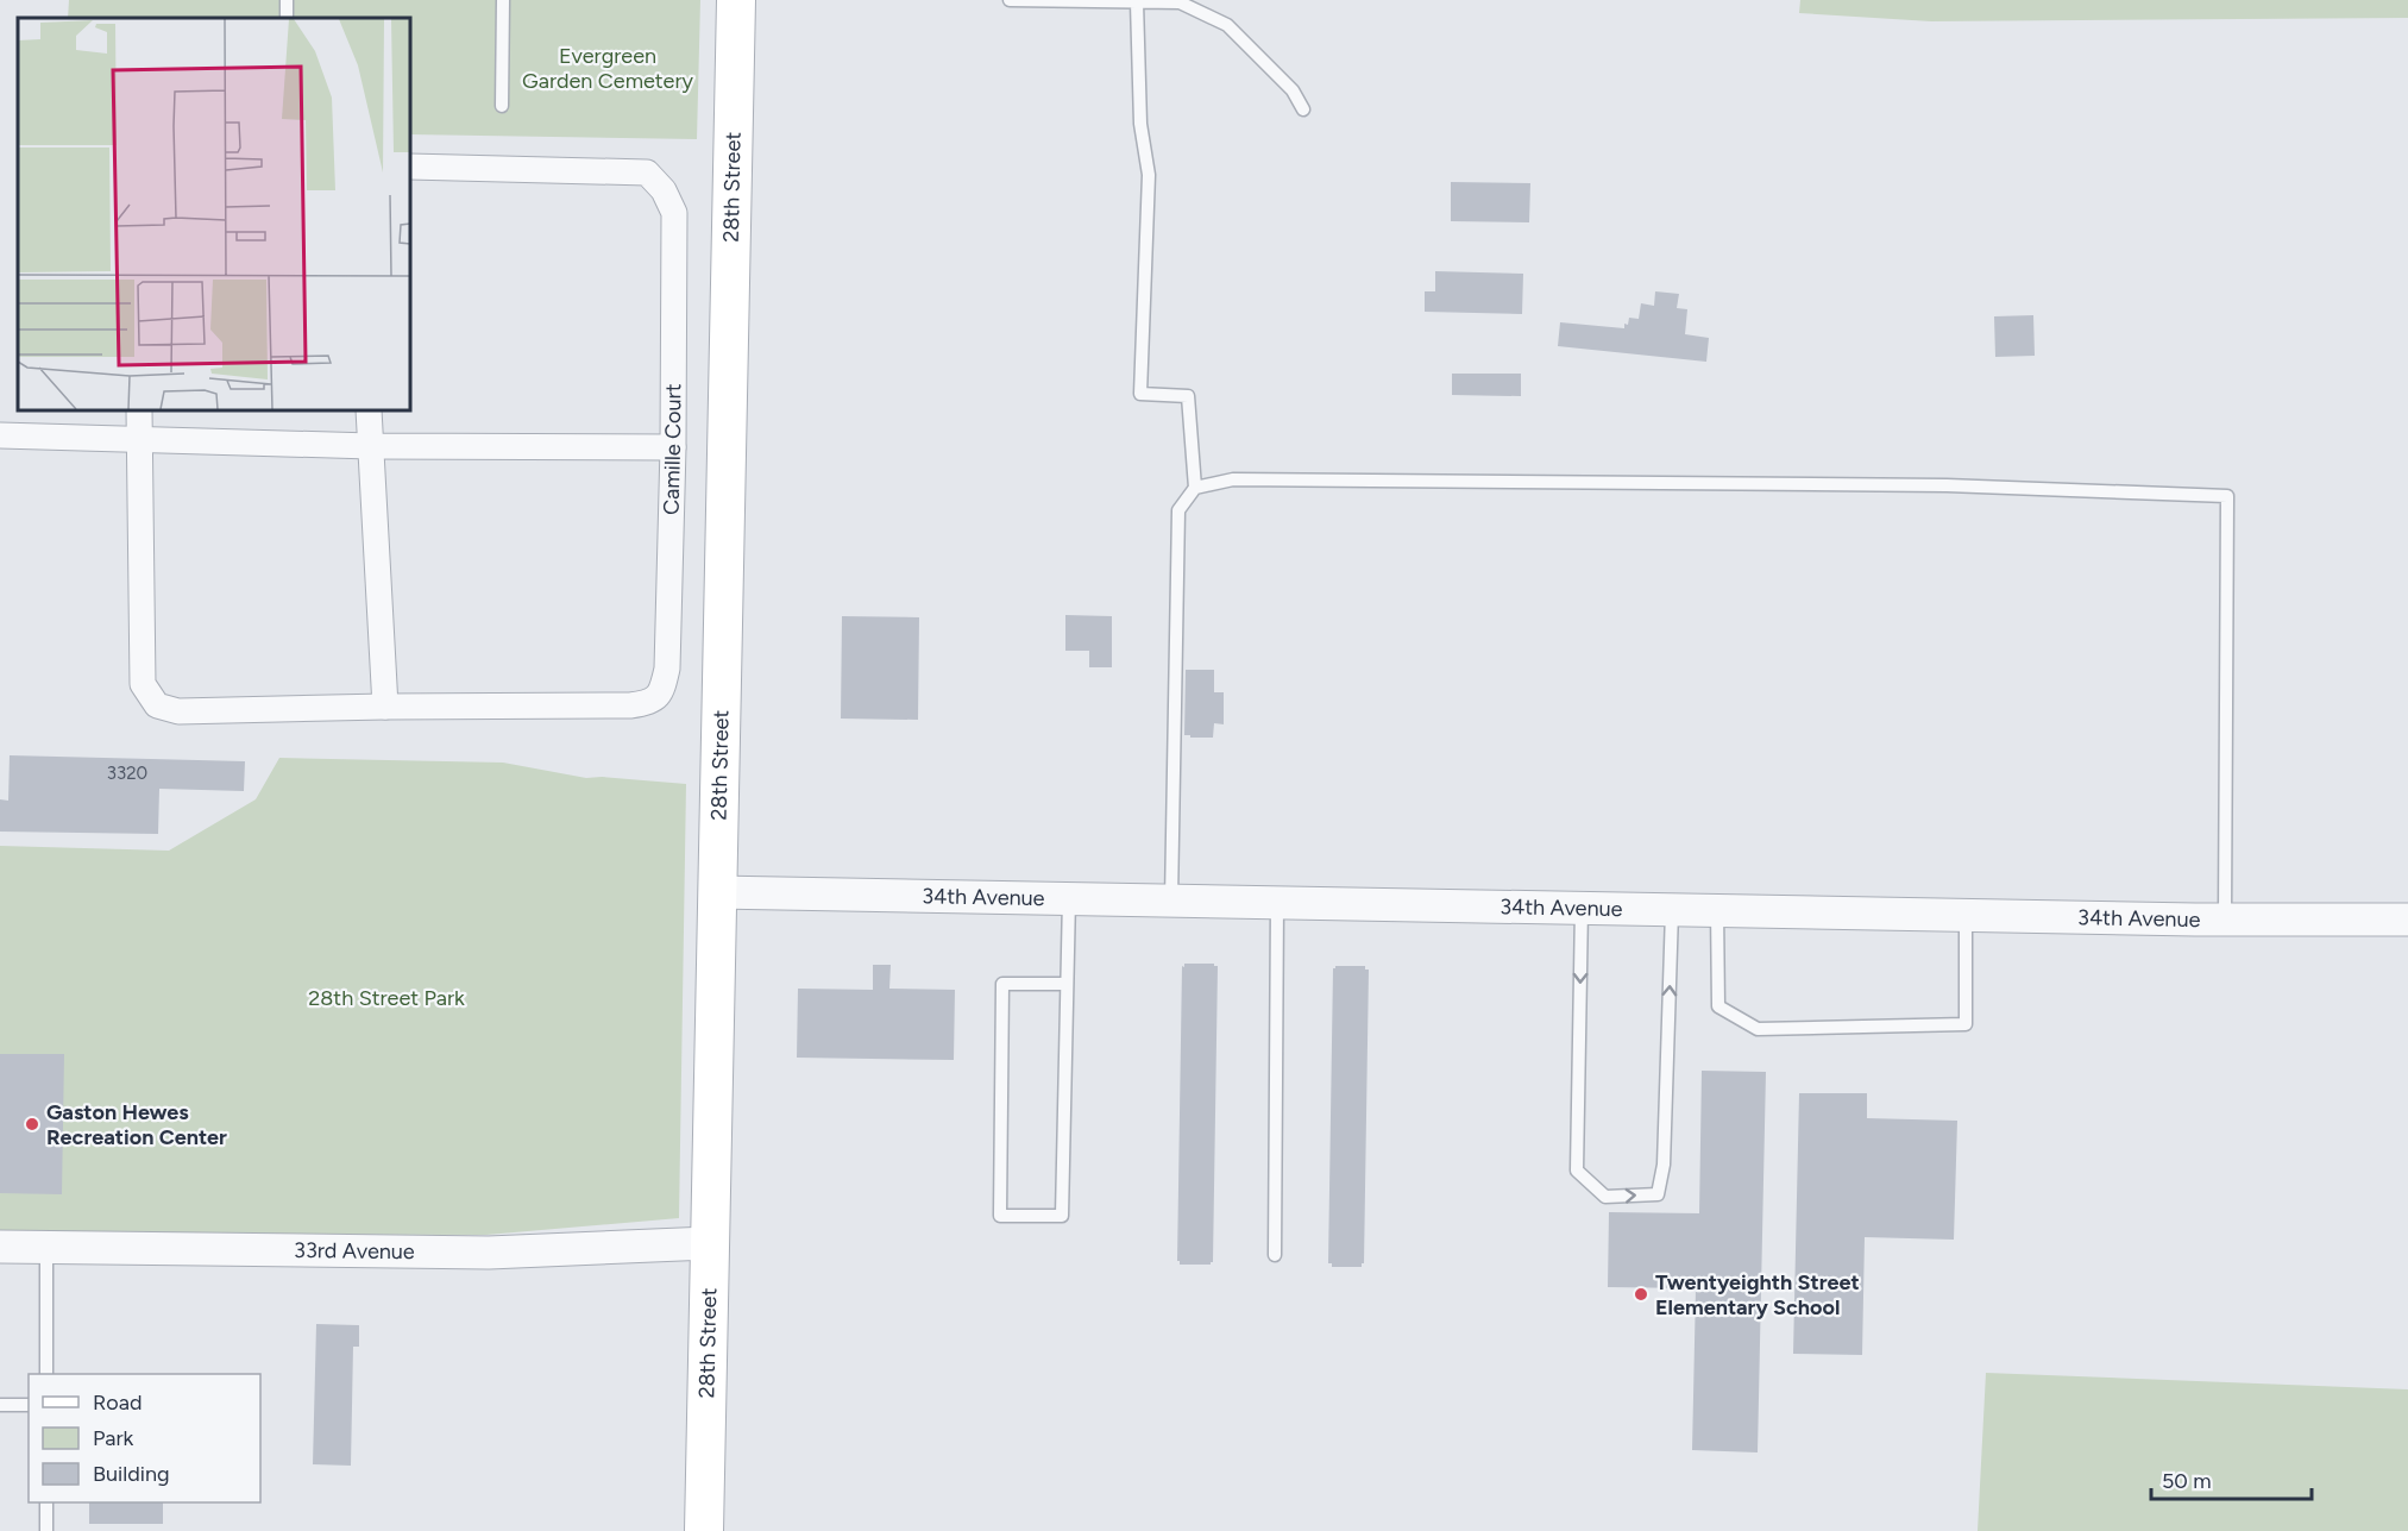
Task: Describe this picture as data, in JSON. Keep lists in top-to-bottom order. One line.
{"streets":{"main road":["28th Street"],"street":["Camille Court","34th Avenue","33rd Avenue"]},"crossings":[["28th Street","34th Avenue"],["28th Street","33rd Avenue"]],"parks":["Evergreen Garden Cemetery","28th Street Park"],"places":["Gaston Hewes Recreation Center","Twentyeighth Street Elementary School"],"house_numbers":["3320"],"legend":["Road","Park","Building"],"scale_bar":"50 m"}
